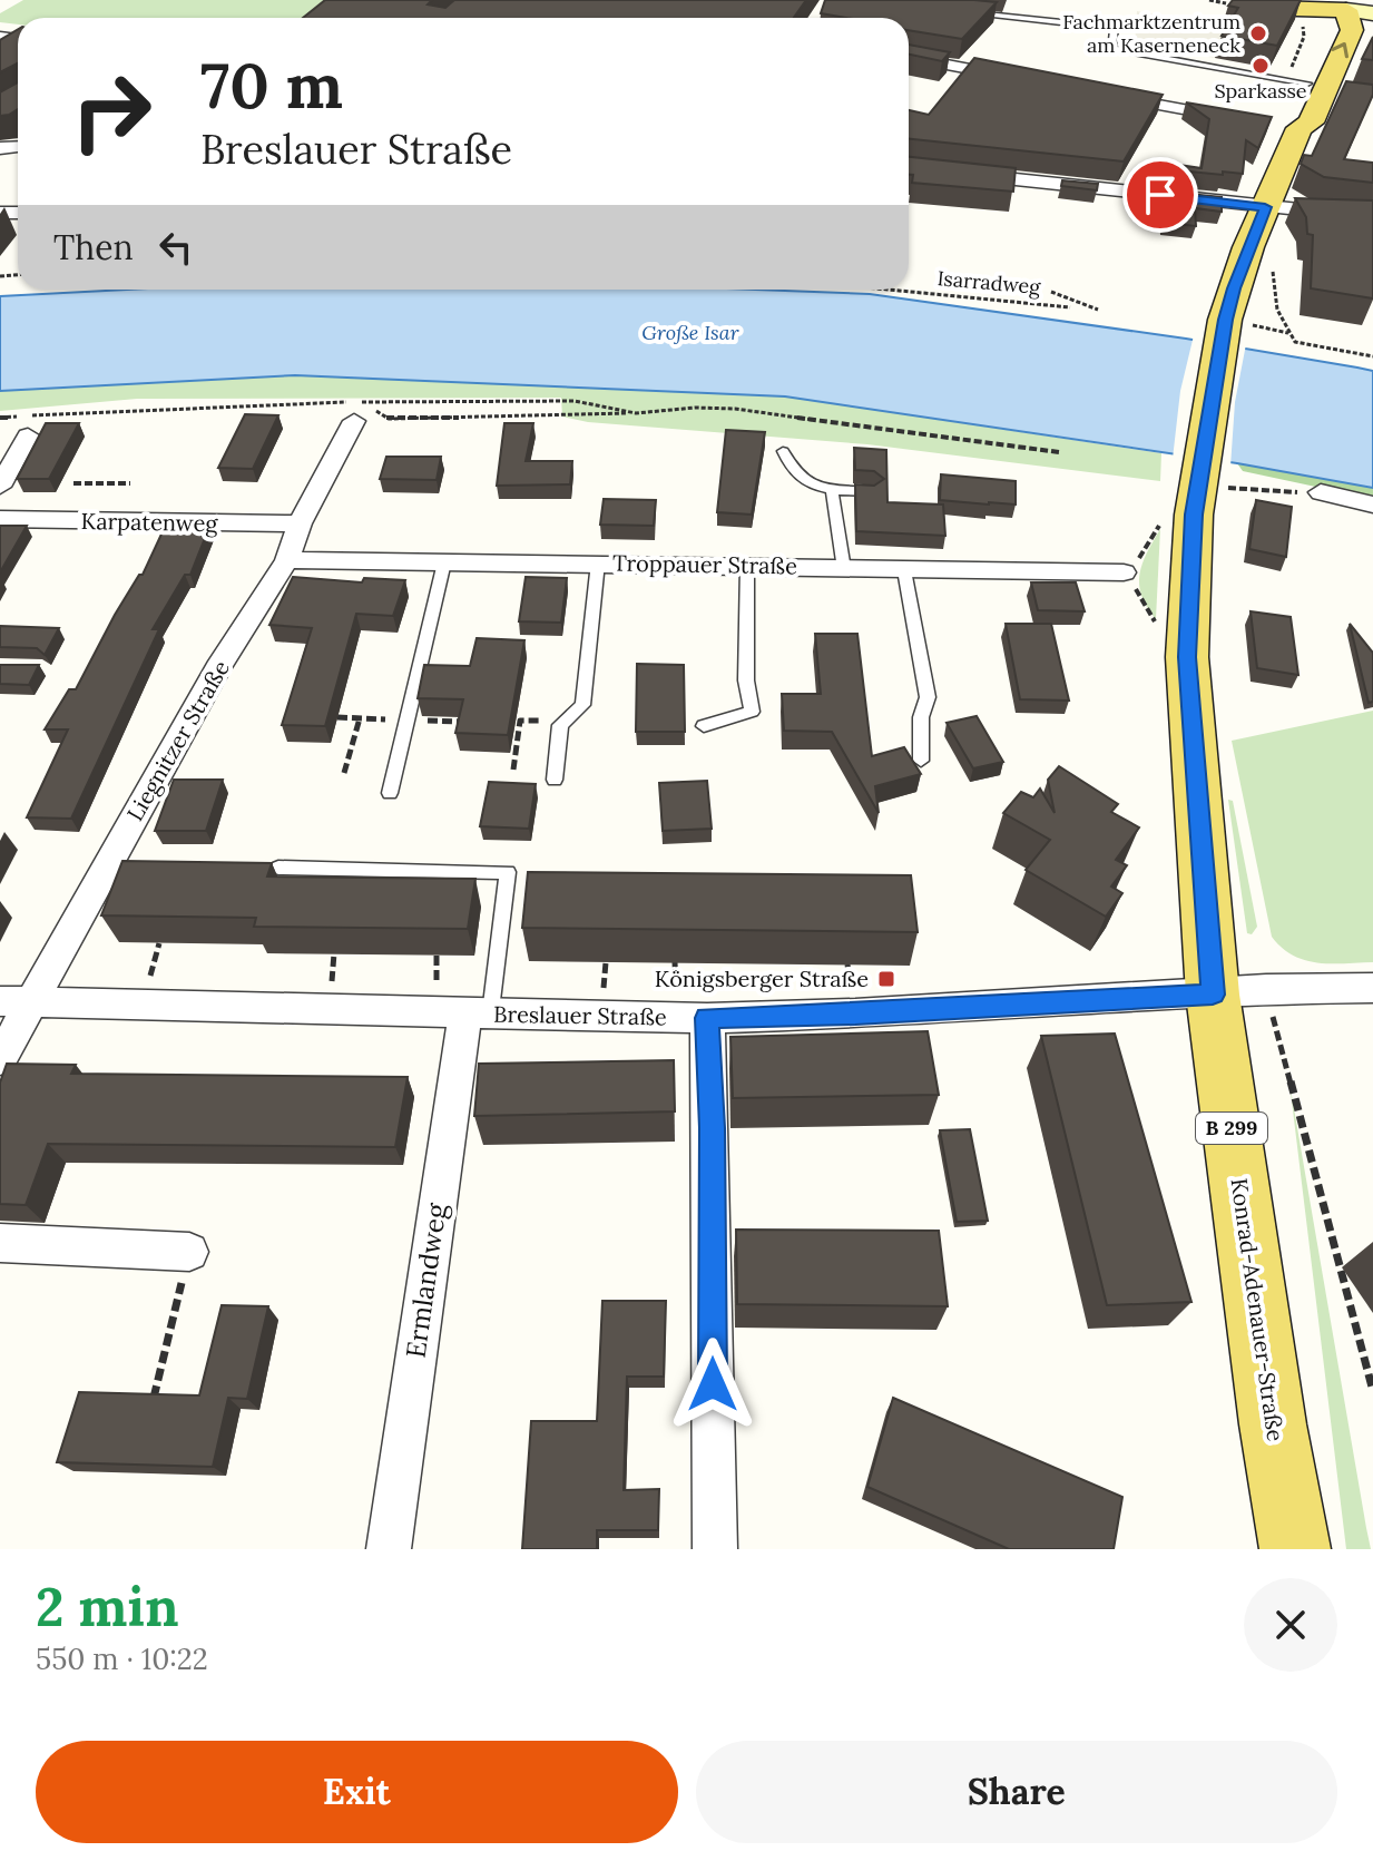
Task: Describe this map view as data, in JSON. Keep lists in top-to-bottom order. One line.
{"streets":{"main road":["B 299","Konrad-Adenauer-Straße"],"street":["Karpatenweg","Troppauer Straße","Liegnitzer Straße","Breslauer Straße","Ermlandweg"],"path":["Isarradweg"]},"crossings":[["Karpatenweg","Liegnitzer Straße"],["Troppauer Straße","Liegnitzer Straße"],["Liegnitzer Straße","Breslauer Straße"],["Breslauer Straße","Ermlandweg"],["Breslauer Straße","Konrad-Adenauer-Straße"]],"water":["Große Isar"],"places":{"other":["Fachmarktzentrum am Kaserneneck","Sparkasse"],"transit":["Königsberger Straße"]},"page":{"turn":["70 m","Breslauer Straße"],"then":"Then","heading":["2 min","550 m · 10:22"],"buttons":["Exit","Share"]}}
